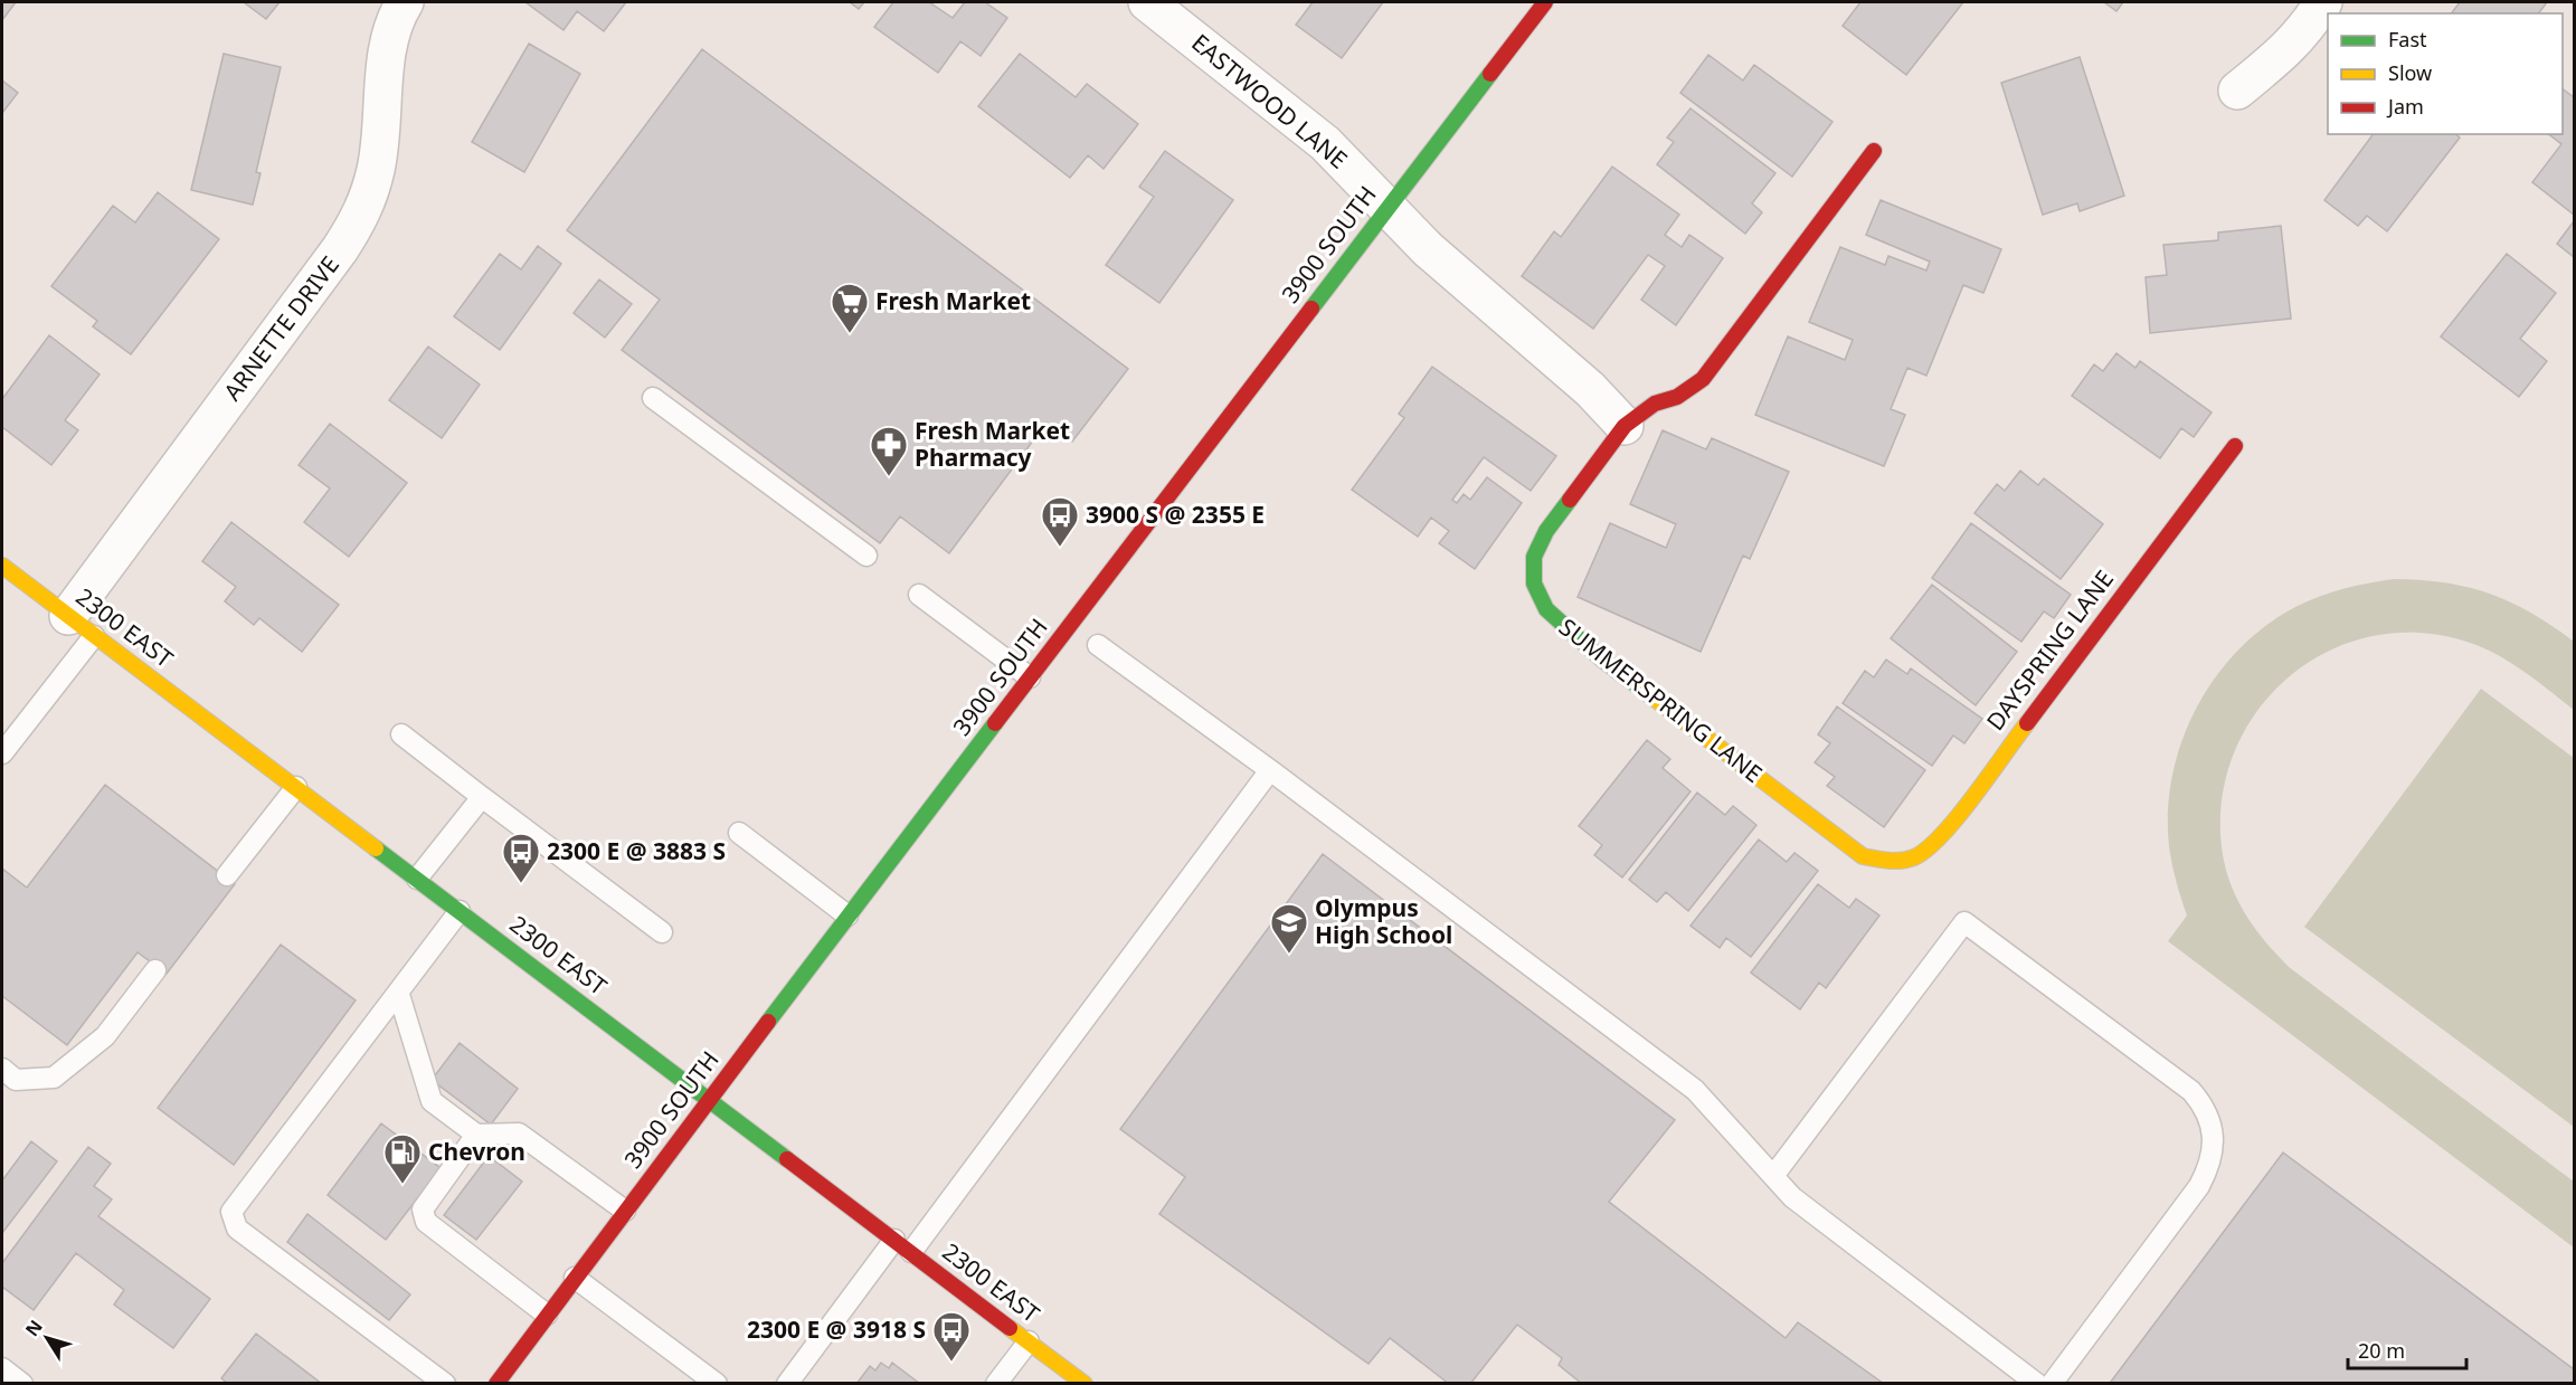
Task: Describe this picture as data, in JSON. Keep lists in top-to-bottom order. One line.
{"streets":{"main road":["3900 SOUTH","2300 EAST","DAYSPRING LANE","SUMMERSPRING LANE"],"street":["EASTWOOD LANE","ARNETTE DRIVE"]},"crossings":[["EASTWOOD LANE","3900 SOUTH"],["3900 SOUTH","2300 EAST"],["ARNETTE DRIVE","2300 EAST"],["DAYSPRING LANE","SUMMERSPRING LANE"]],"places":{"supermarket":["Fresh Market"],"pharmacy":["Fresh Market Pharmacy"],"bus stop":["3900 S @ 2355 E","2300 E @ 3883 S","2300 E @ 3918 S"],"school or university":["Olympus High School"],"fuel station":["Chevron"]},"legend":["Fast","Slow","Jam"],"scale_bar":"20 m","north":"top left"}
